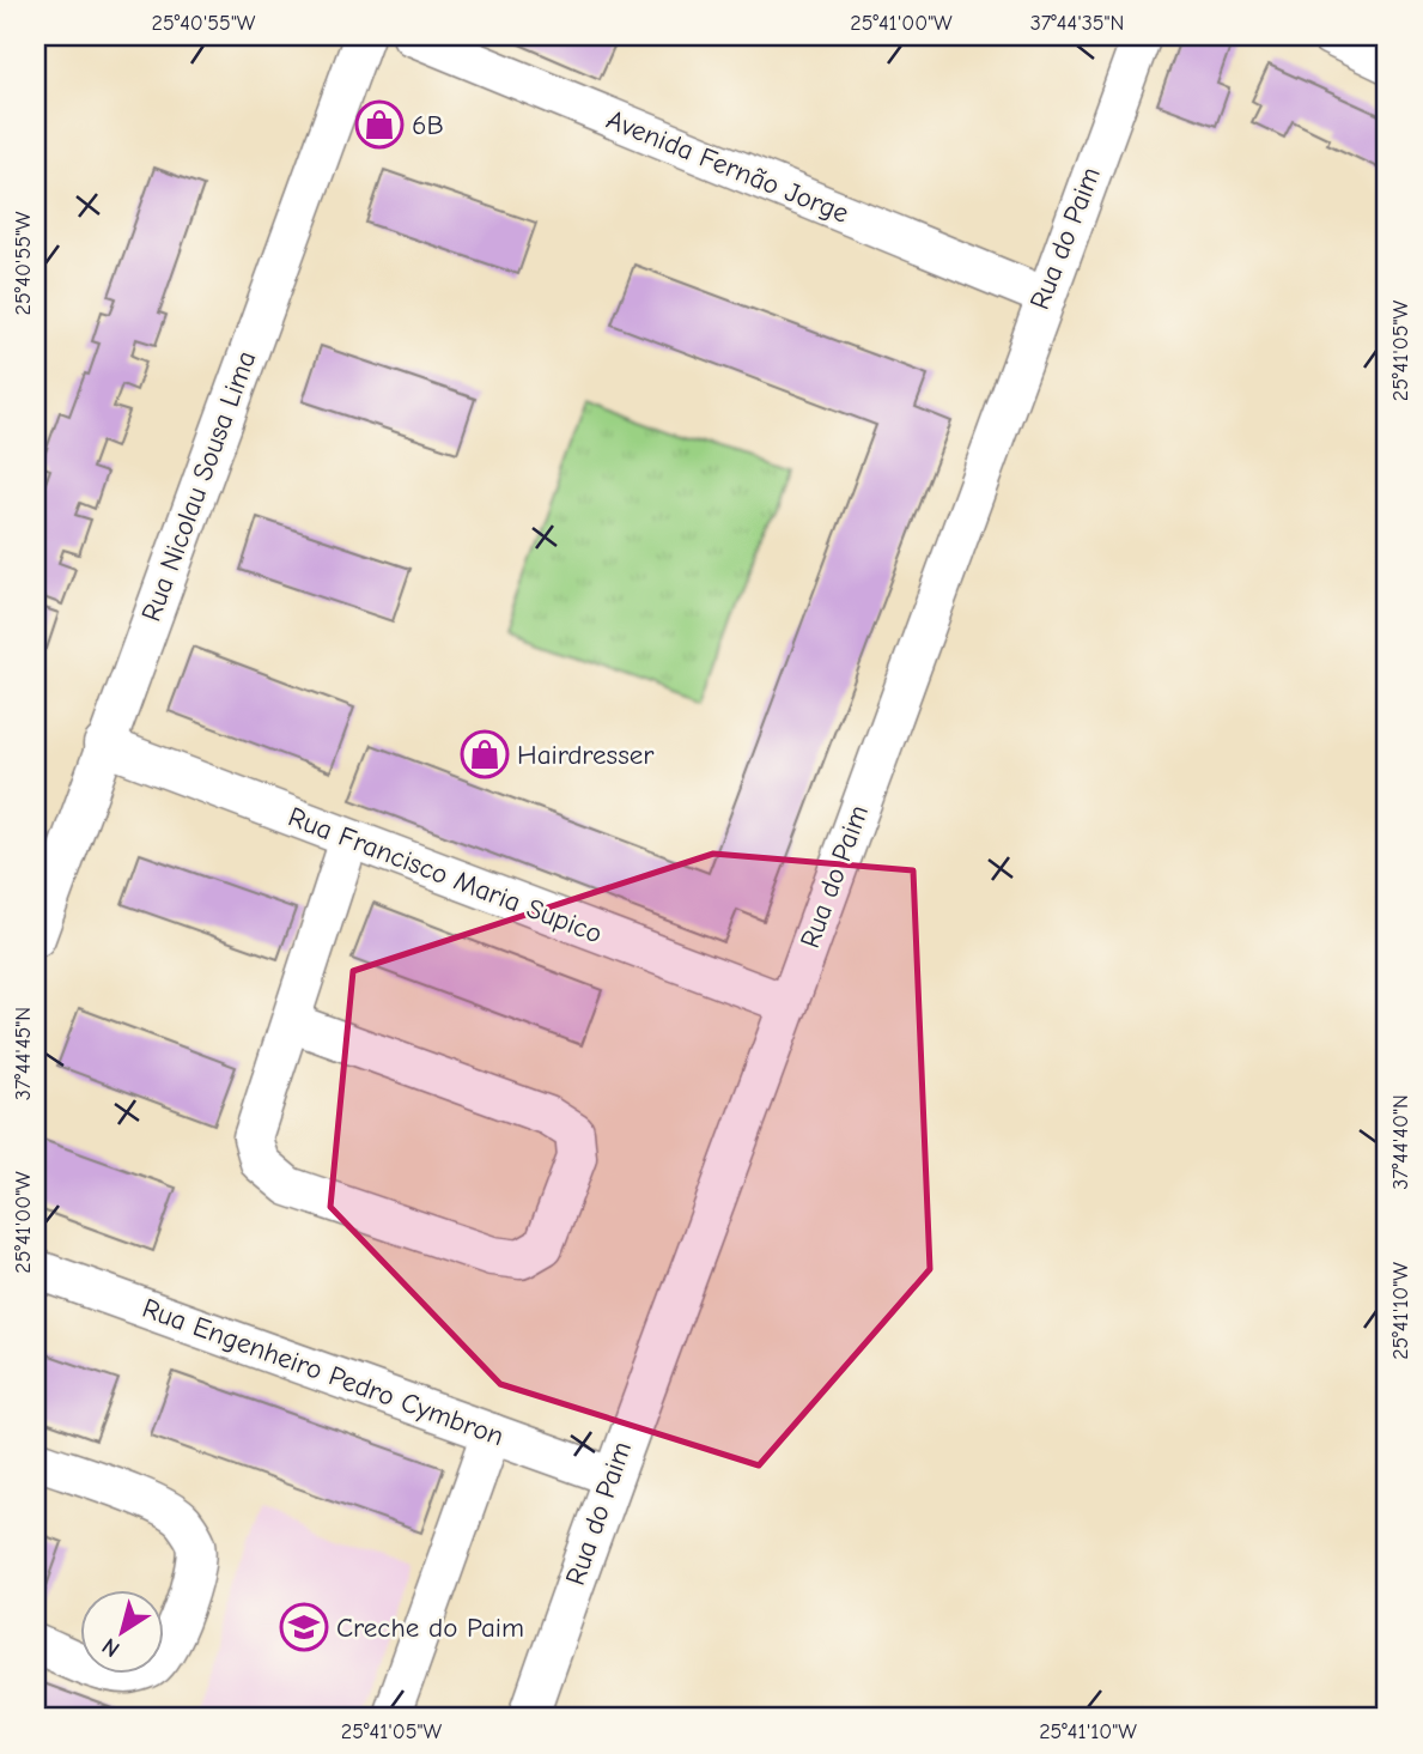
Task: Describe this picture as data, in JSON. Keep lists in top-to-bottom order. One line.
{"streets":{"street":["Avenida Fernão Jorge","Rua do Paim","Rua Nicolau Sousa Lima","Rua Francisco Maria Supico","Rua Engenheiro Pedro Cymbron"]},"crossings":[["Avenida Fernão Jorge","Rua do Paim"],["Rua do Paim","Rua Francisco Maria Supico"],["Rua do Paim","Rua Engenheiro Pedro Cymbron"],["Rua Nicolau Sousa Lima","Rua Francisco Maria Supico"]],"places":{"shop":["6B","Hairdresser"],"school or university":["Creche do Paim"]},"north":"bottom left","coordinates":["25°40'55\"W","25°41'00\"W","37°44'35\"N","25°41'05\"W","37°44'45\"N","37°44'40\"N","25°41'10\"W"]}
